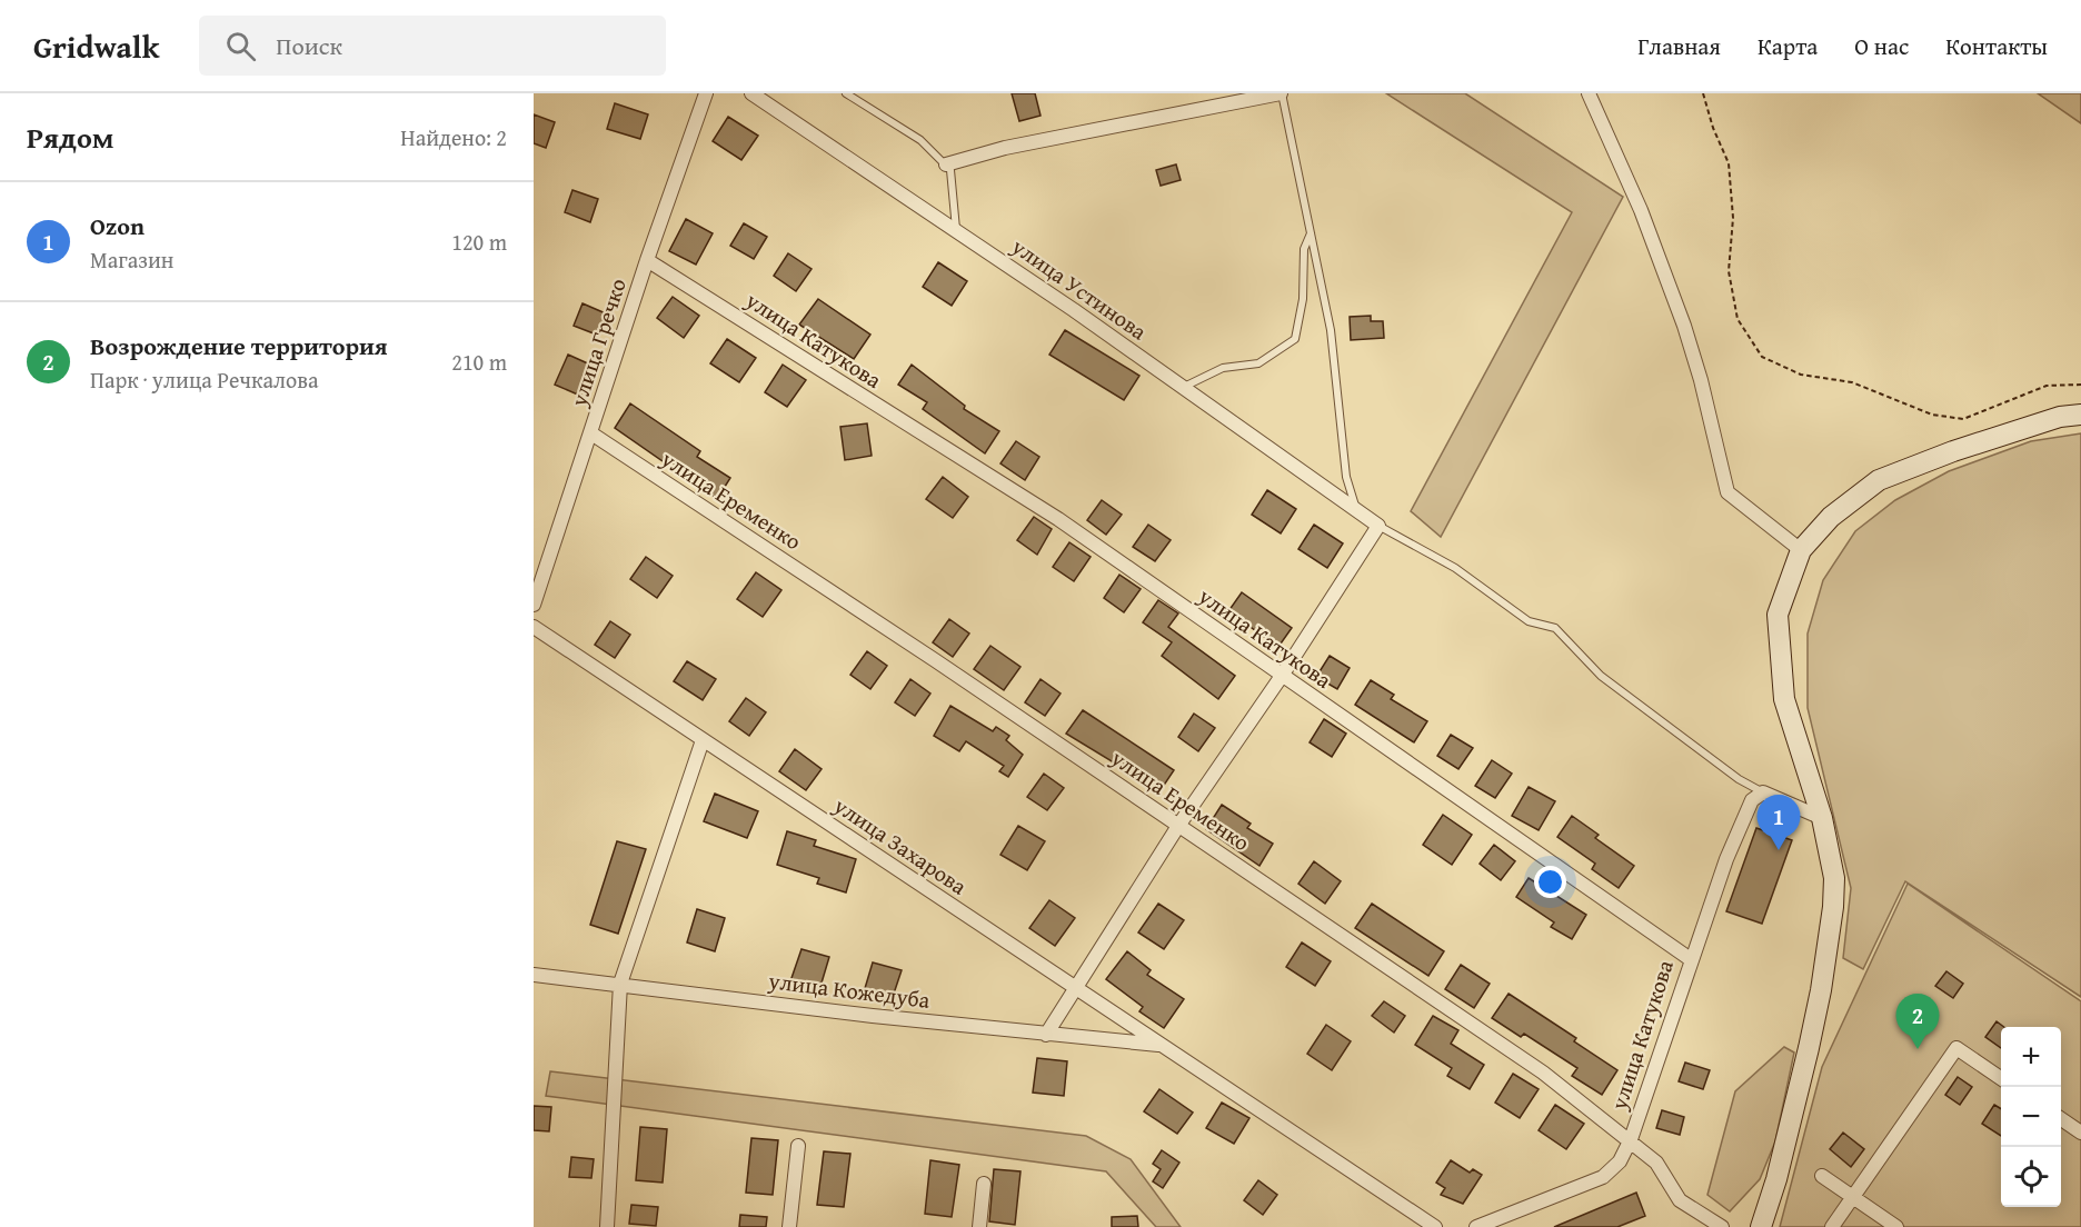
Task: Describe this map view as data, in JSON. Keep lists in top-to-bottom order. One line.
{"streets":{"street":["улица Устинова","улица Катукова","улица Гречко","улица Еременко","улица Захарова","улица Кожедуба"]},"crossings":[["улица Катукова","улица Гречко"],["улица Катукова","улица Еременко"],["улица Гречко","улица Еременко"],["улица Захарова","улица Кожедуба"]],"page":{"header":"Gridwalk","search":"Поиск","nav":["Главная","Карта","О нас","Контакты"],"heading":["Рядом","Найдено: 2"],"list":[{"mark":"1","name":"Ozon","note":"Магазин","value":"120 m"},{"mark":"2","name":"Возрождение территория","note":"Парк · улица Речкалова","value":"210 m"}],"pins":["1","2"],"map_buttons":["+","−"]}}
